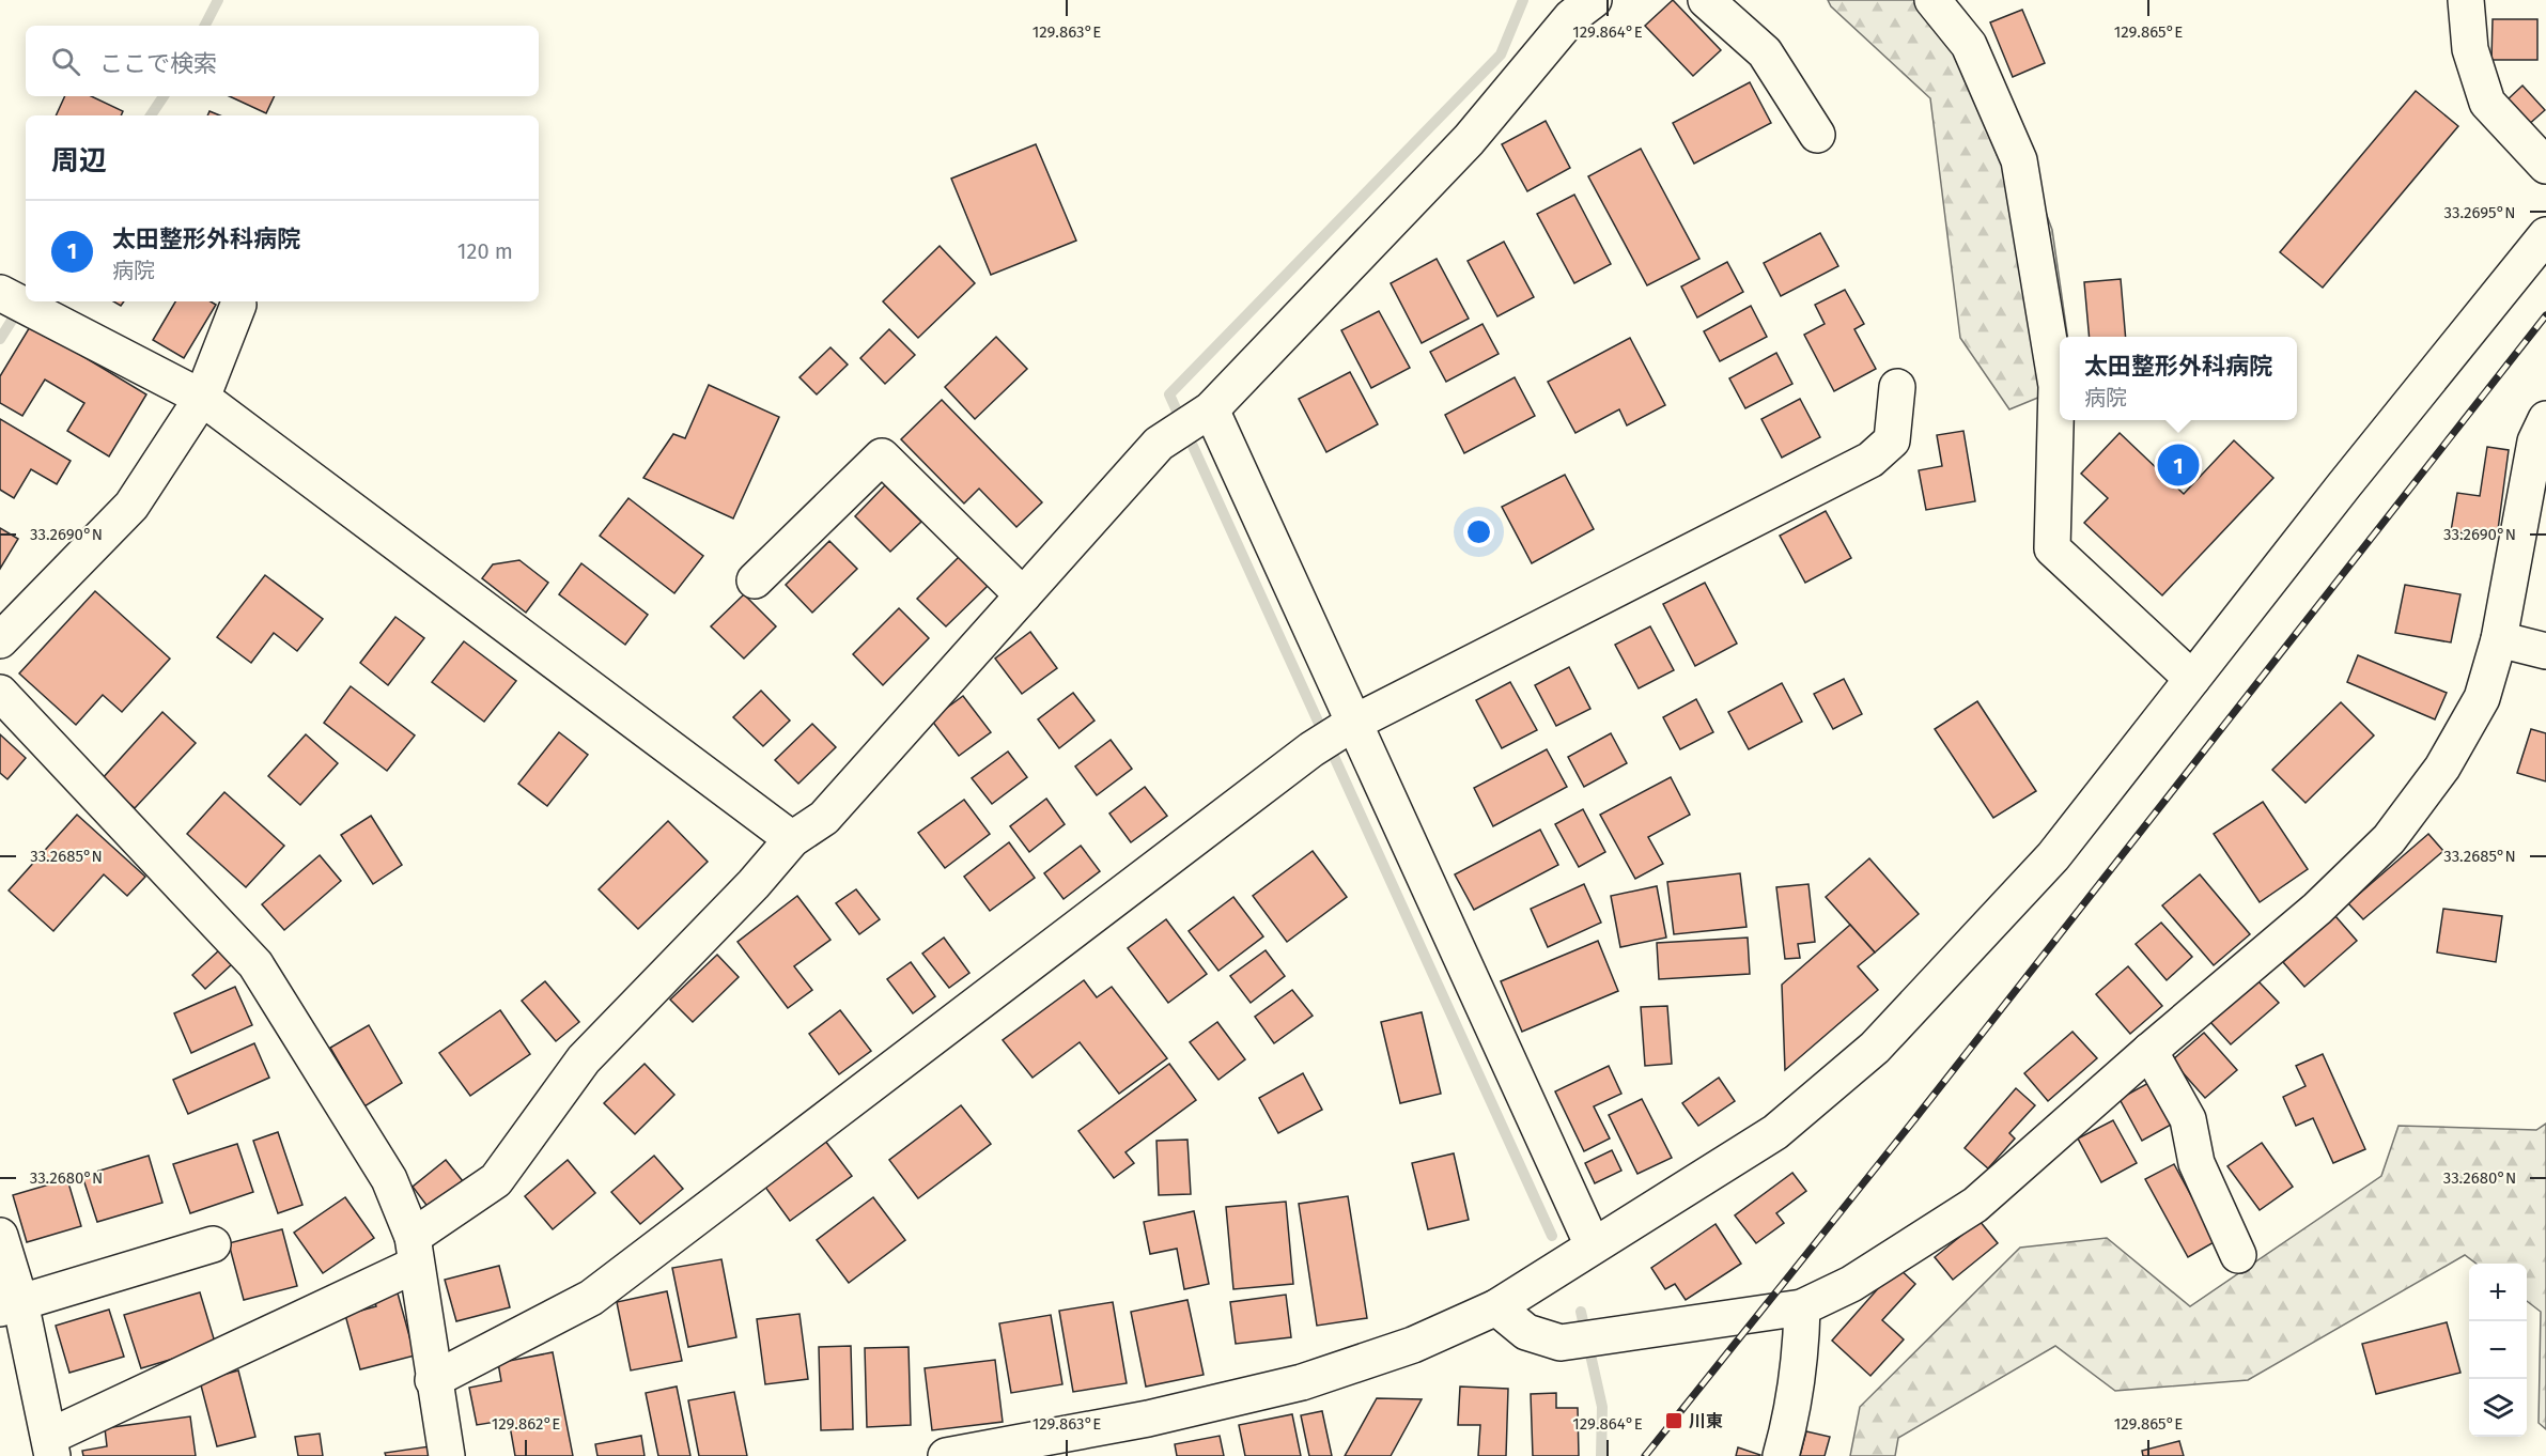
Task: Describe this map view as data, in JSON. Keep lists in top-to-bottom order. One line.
{"places":{"transit":["川東"]},"page":{"search":"ここで検索","heading":"周辺","list":[{"mark":"1","name":"太田整形外科病院","note":"病院","value":"120 m"}],"popup":["太田整形外科病院","病院"],"pins":"1","map_buttons":["+","−"]},"coordinates":["129.863°E","129.864°E","129.865°E","33.2695°N","33.2690°N","33.2685°N","33.2680°N","129.862°E"]}
